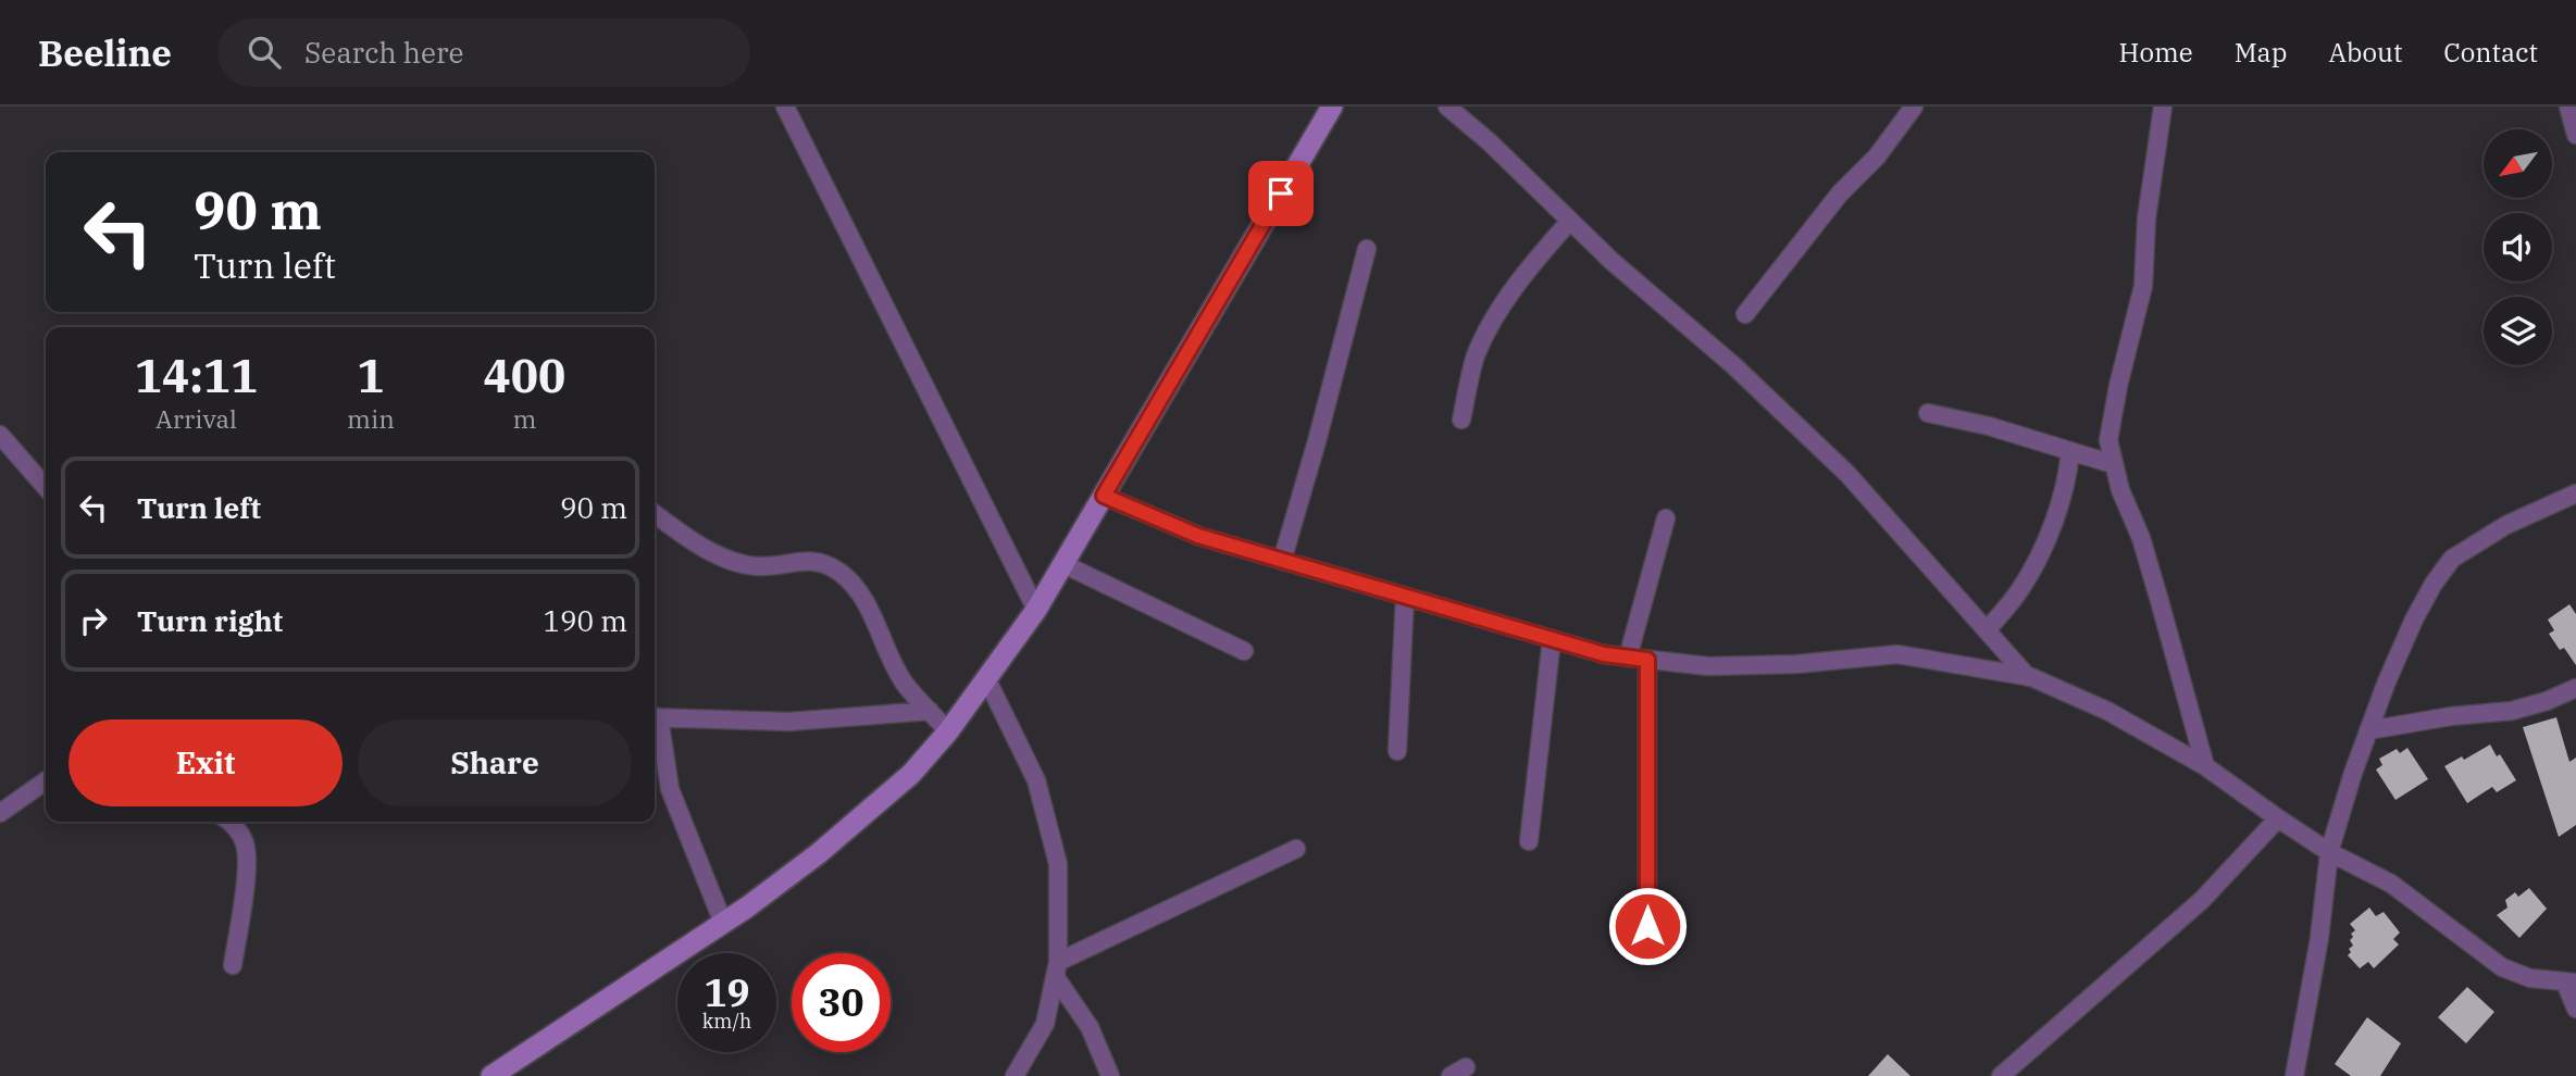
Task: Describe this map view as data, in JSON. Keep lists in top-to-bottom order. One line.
{"north":"bottom left","page":{"header":"Beeline","search":"Search here","nav":["Home","Map","About","Contact"],"turn":["90 m","Turn left"],"eta":["14:11","Arrival","1","min","400","m"],"list":[{"name":"Turn left","value":"90 m"},{"name":"Turn right","value":"190 m"}],"buttons":["Exit","Share"],"speed":"19 km/h","limit":"30"}}
